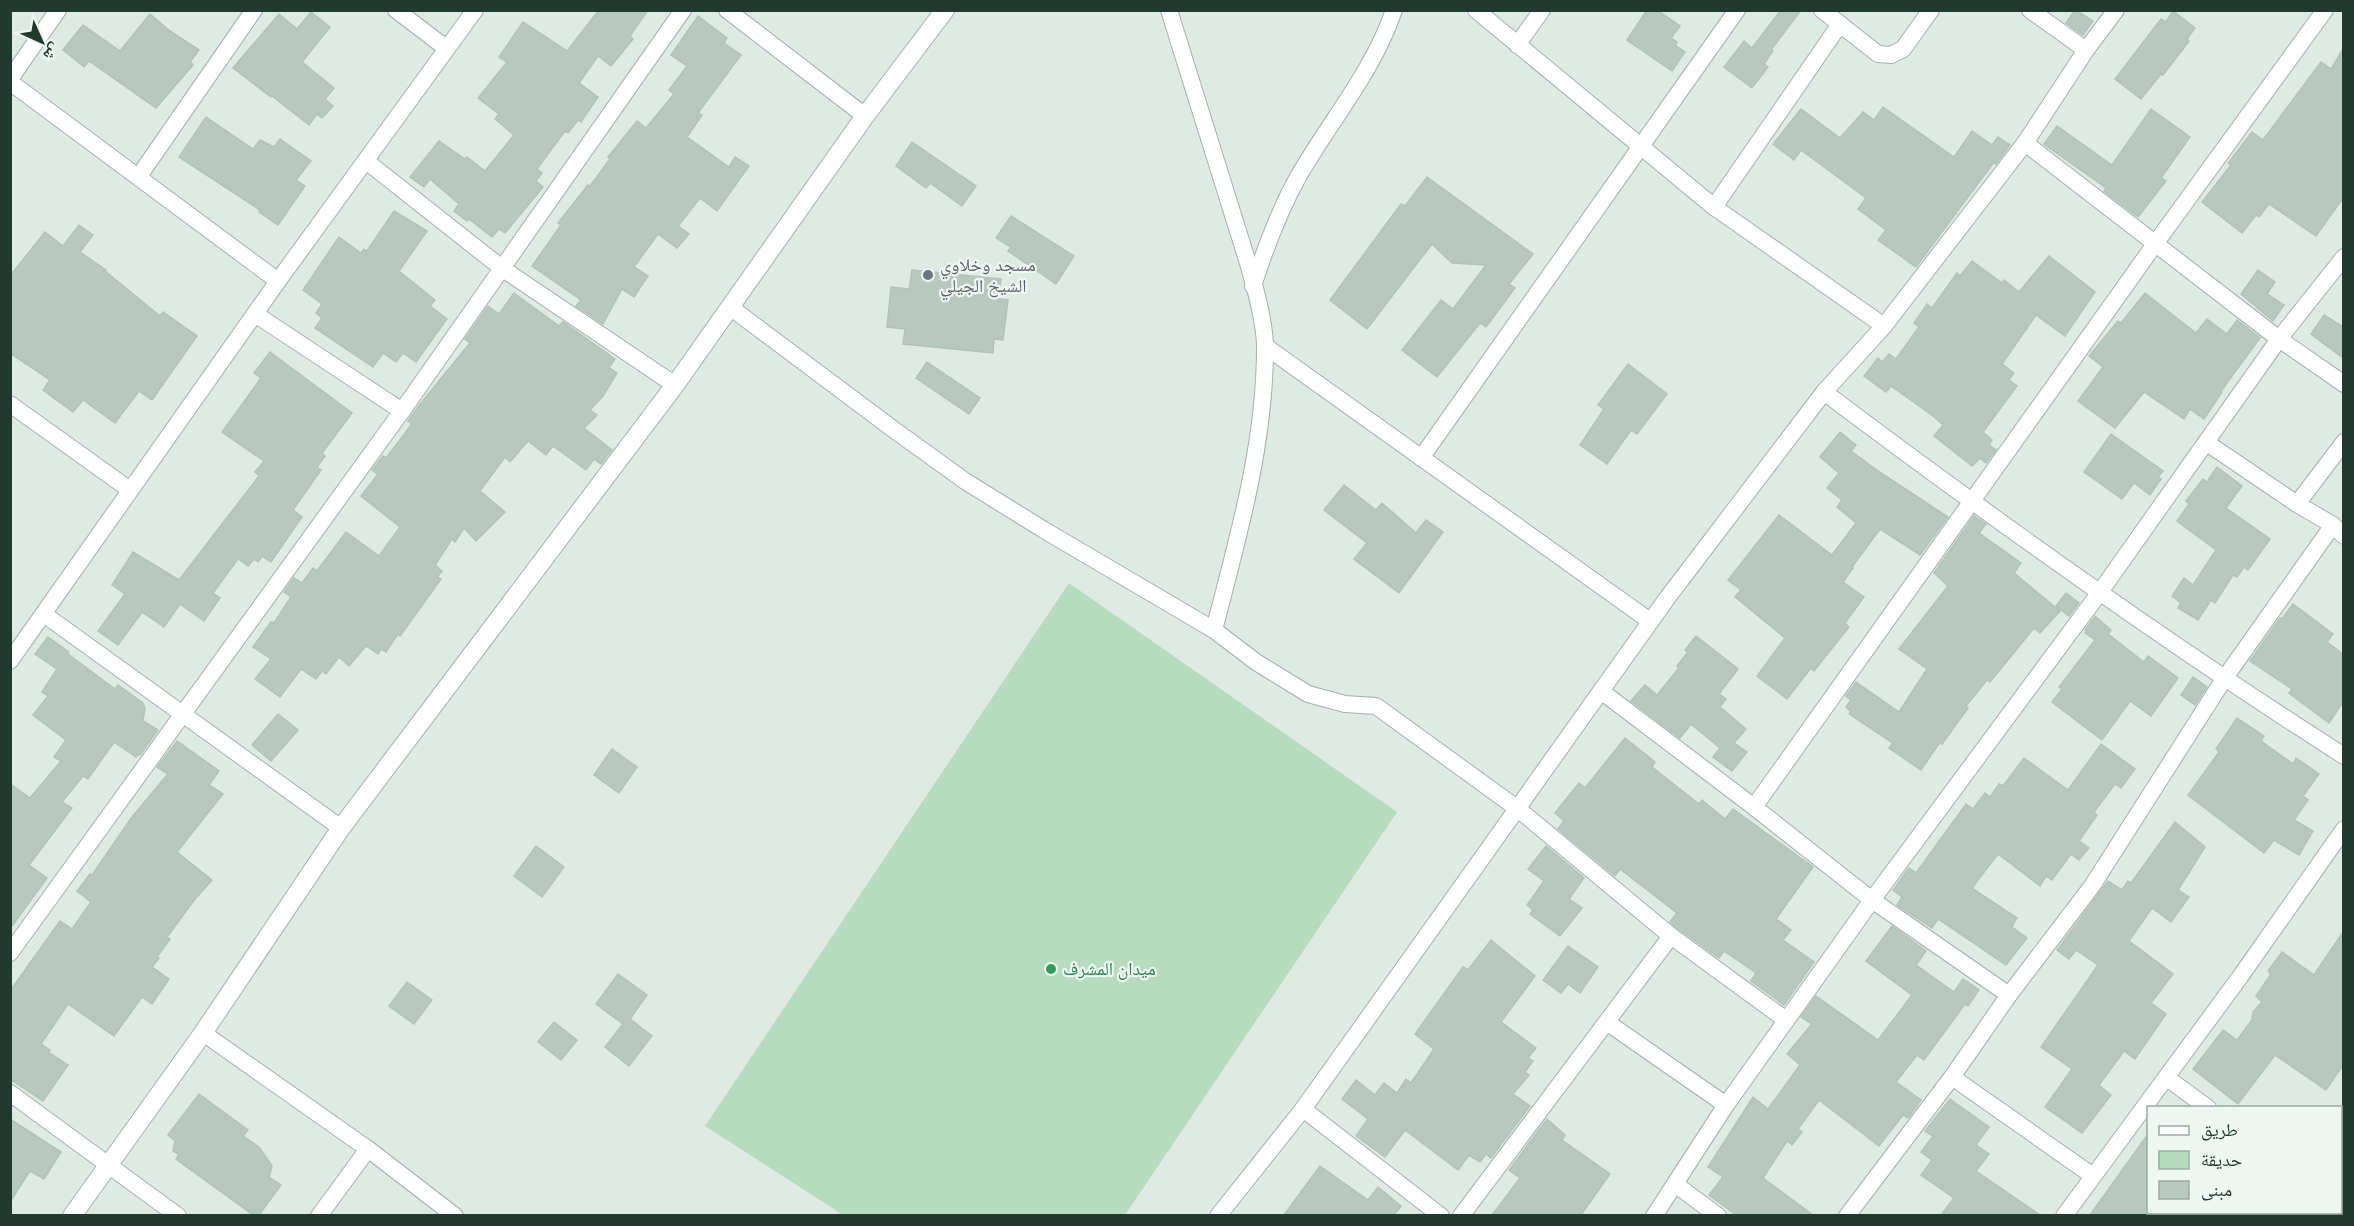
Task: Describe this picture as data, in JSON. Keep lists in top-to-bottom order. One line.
{"places":["مسجد وخلاوي الشيخ الجيلي","ميدان المشرف"],"legend":["طريق","حديقة","مبنى"],"north":"bottom right"}
